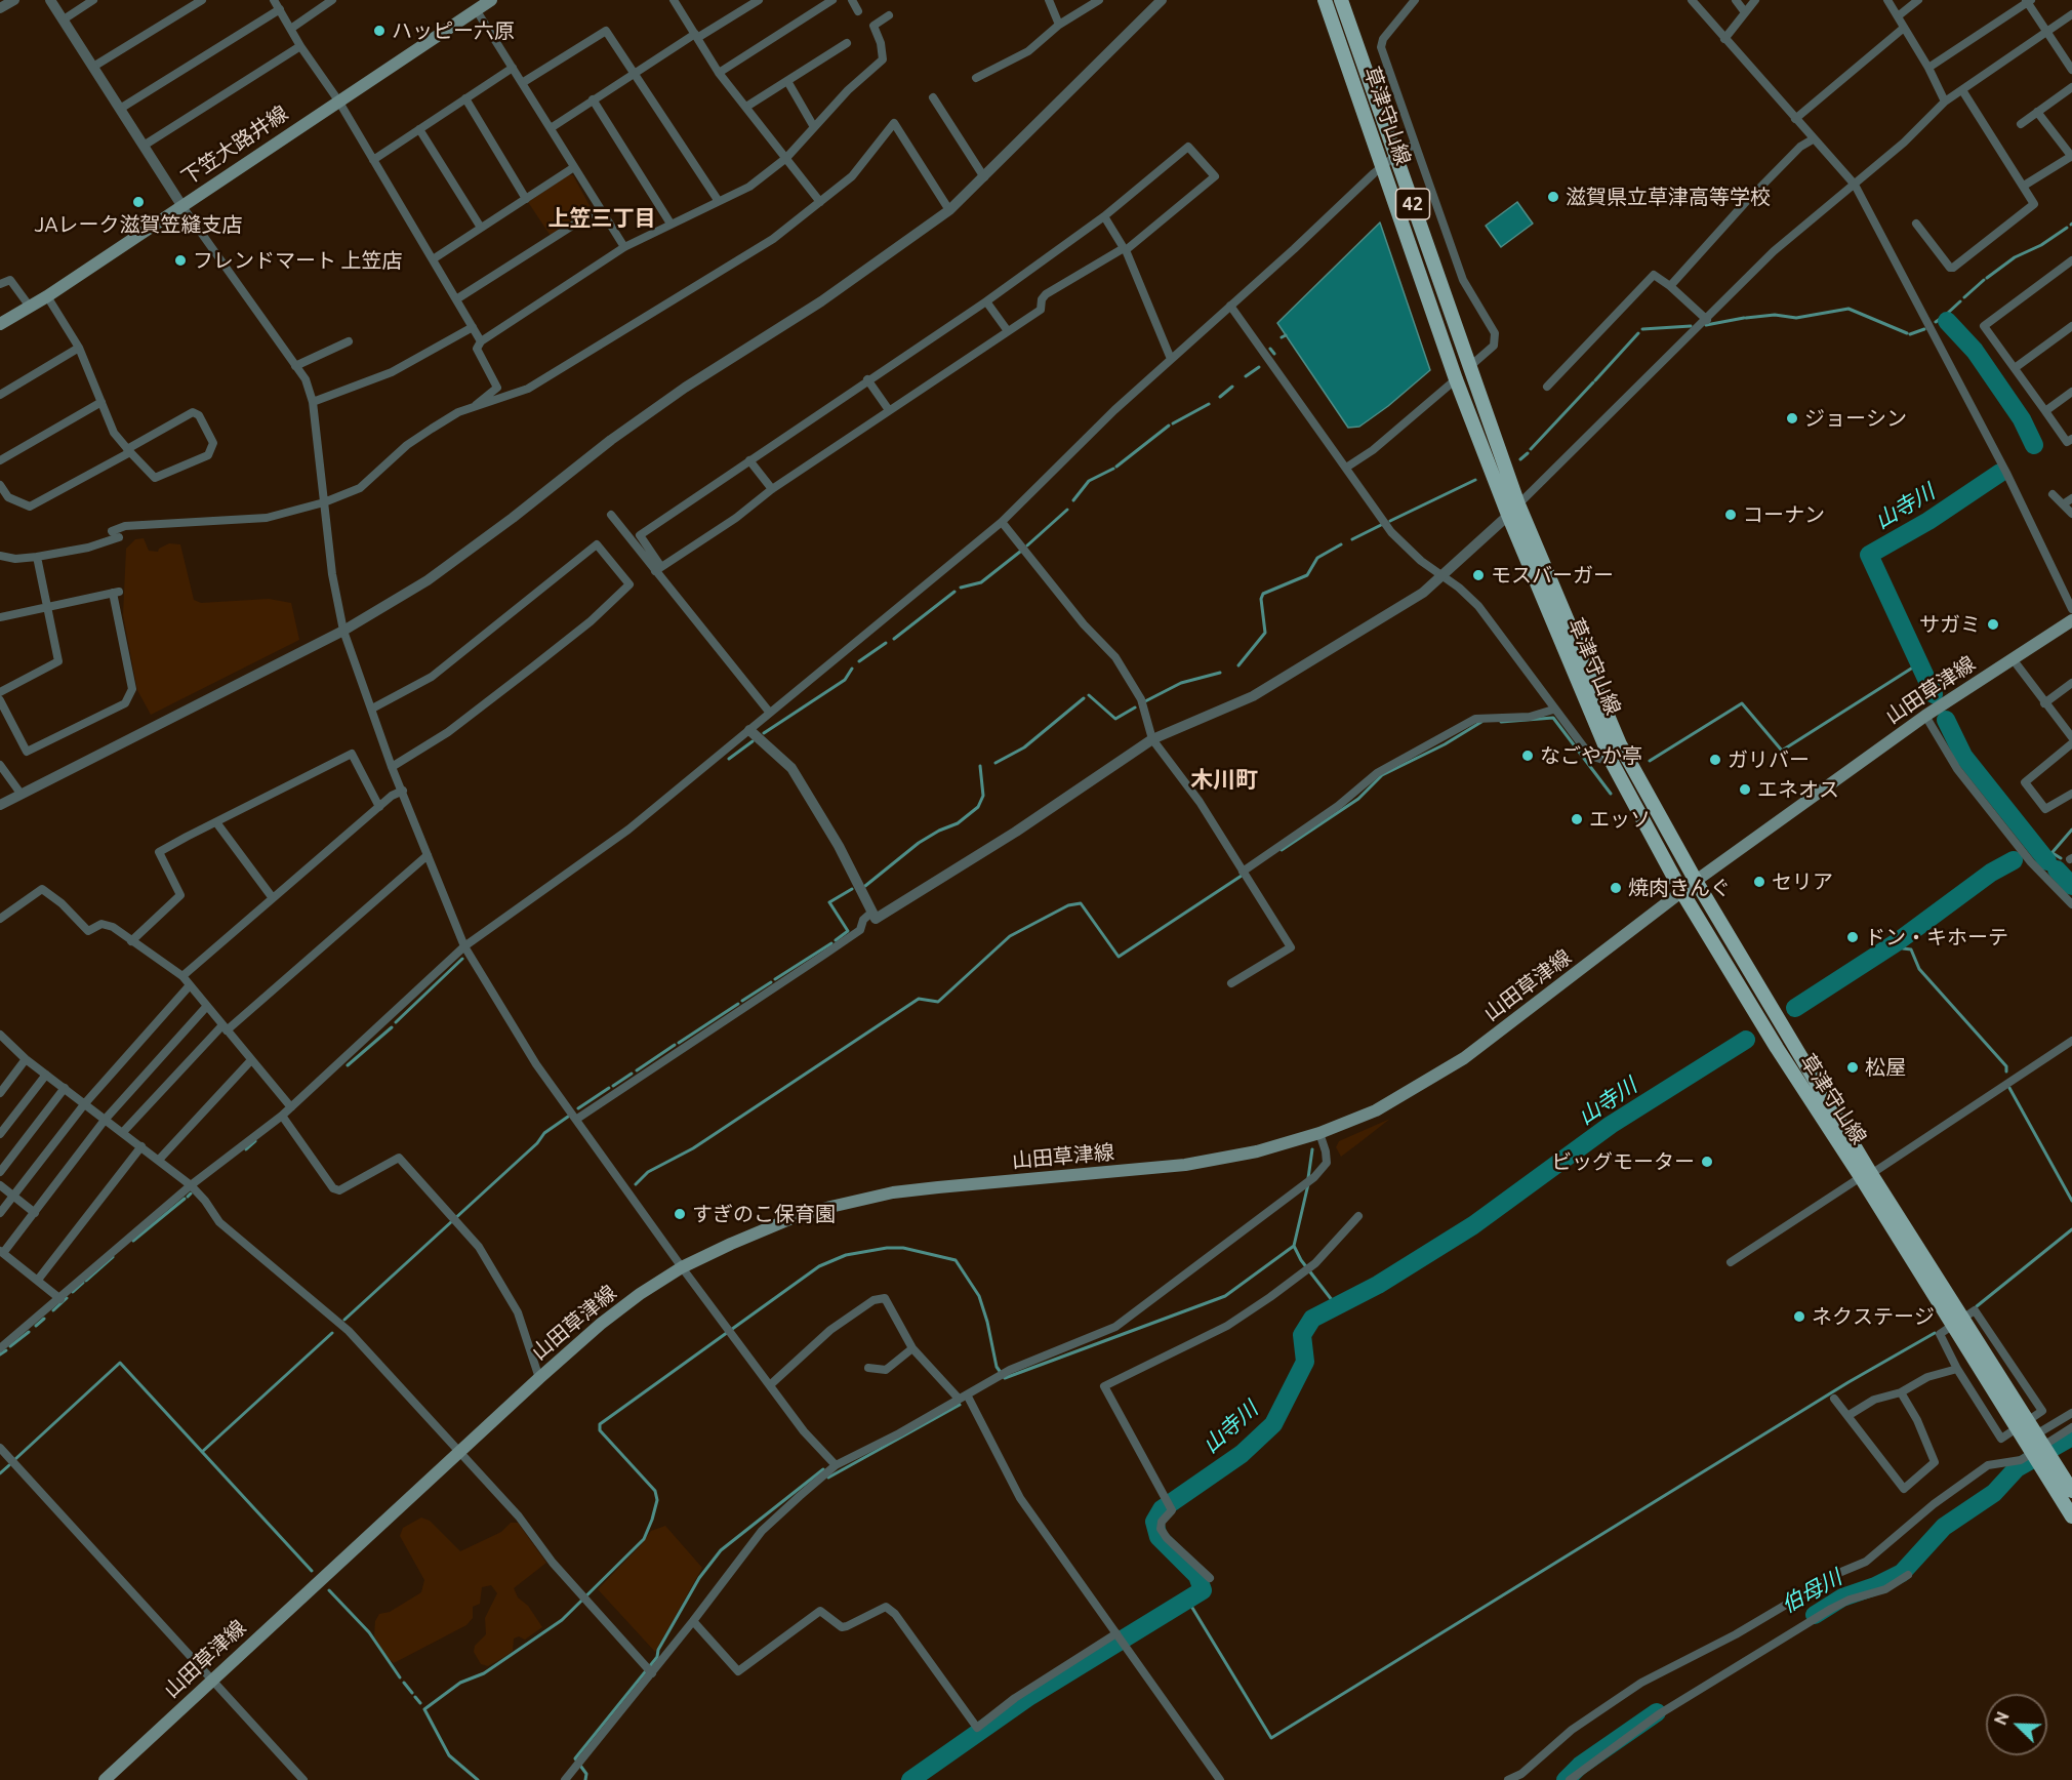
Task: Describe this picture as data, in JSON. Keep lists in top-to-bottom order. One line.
{"streets":{"main road":["草津守山線","下笠大路井線","42","山田草津線"]},"crossings":[["草津守山線","山田草津線"]],"districts":["上笠三丁目","木川町"],"water":["山寺川","伯母川"],"places":["ハッピー六原","滋賀県立草津高等学校","JAレーク滋賀笠縫支店","フレンドマート 上笠店","ジョーシン","コーナン","モスバーガー","サガミ","なごやか亭","ガリバー","エネオス","エッソ","セリア","焼肉きんぐ","ドン・キホーテ","松屋","ビッグモーター","すぎのこ保育園","ネクステージ"],"north":"top left"}
